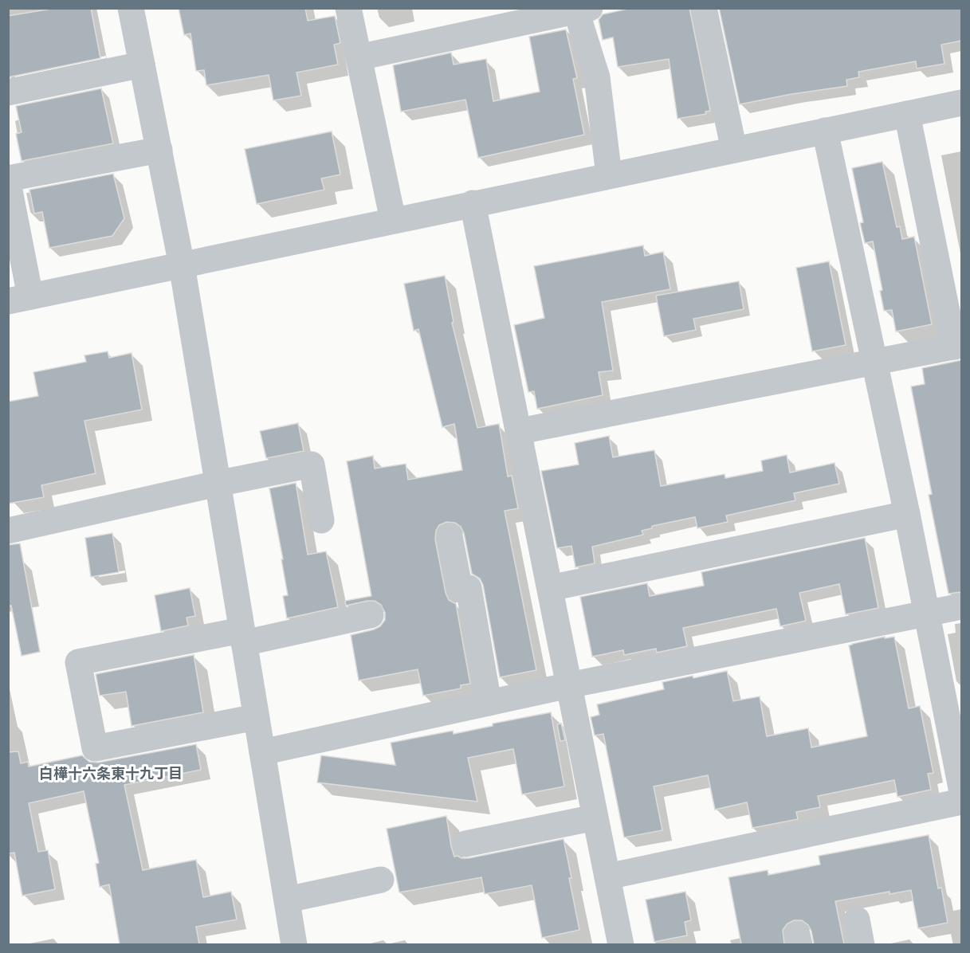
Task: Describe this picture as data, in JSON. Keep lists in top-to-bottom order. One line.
{"districts":["白樺十六条東十九丁目"]}
